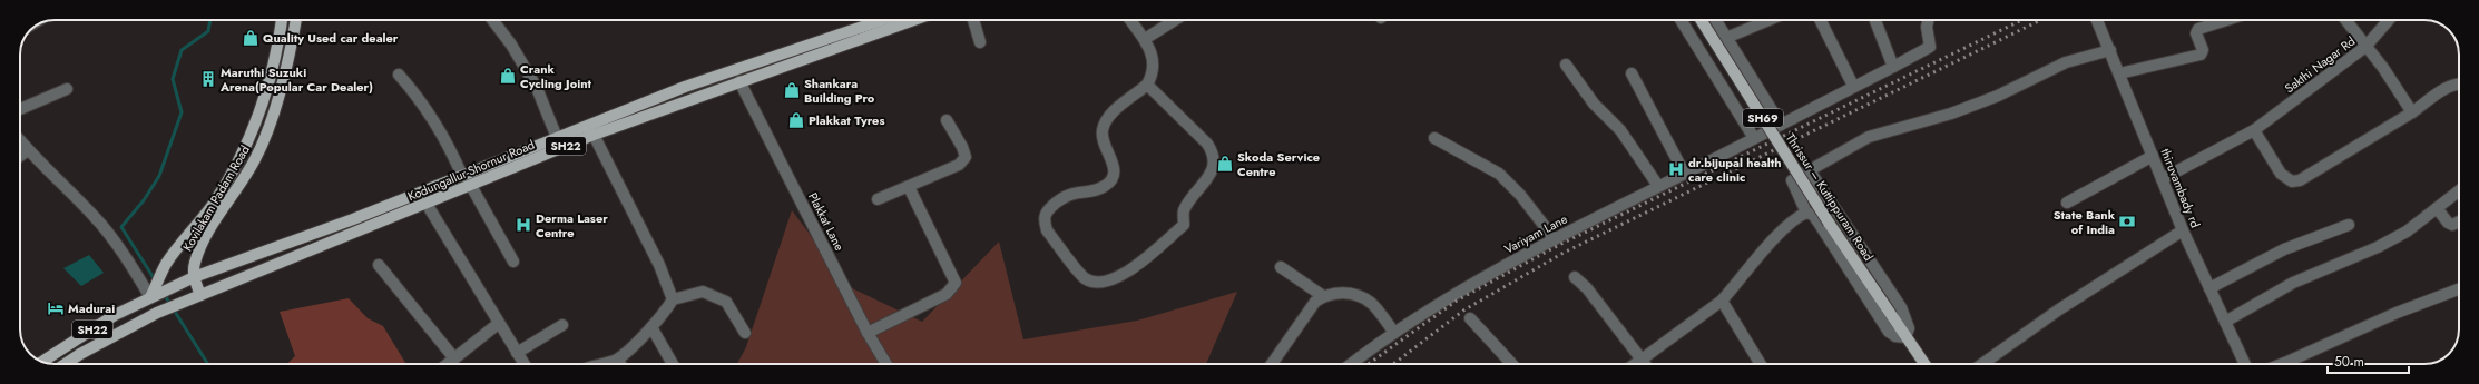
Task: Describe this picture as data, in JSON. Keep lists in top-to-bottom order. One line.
{"streets":{"main road":["SH69","SH22","Kodungallur-Shornur Road","Thrissur – Kuttippuram Road","Kovilakam Padam Road"],"street":["Sakthi Nagar Rd","thiruvambady rd","Plakkat Lane","Variyam Lane"]},"crossings":[["Sakthi Nagar Rd","thiruvambady rd"],["SH22","Kodungallur-Shornur Road"],["SH22","Kovilakam Padam Road"],["Kodungallur-Shornur Road","Kovilakam Padam Road"],["Kodungallur-Shornur Road","Plakkat Lane"]],"places":{"shop":["Quality Used car dealer","Crank Cycling Joint","Shankara Building Pro","Plakkat Tyres","Skoda Service Centre"],"building":["Maruthi Suzuki Arena(Popular Car Dealer)"],"hospital":["dr.bijupal health care clinic","Derma Laser Centre"],"bank":["State Bank of India"],"hotel":["Madurai"]},"scale_bar":"50 m"}
